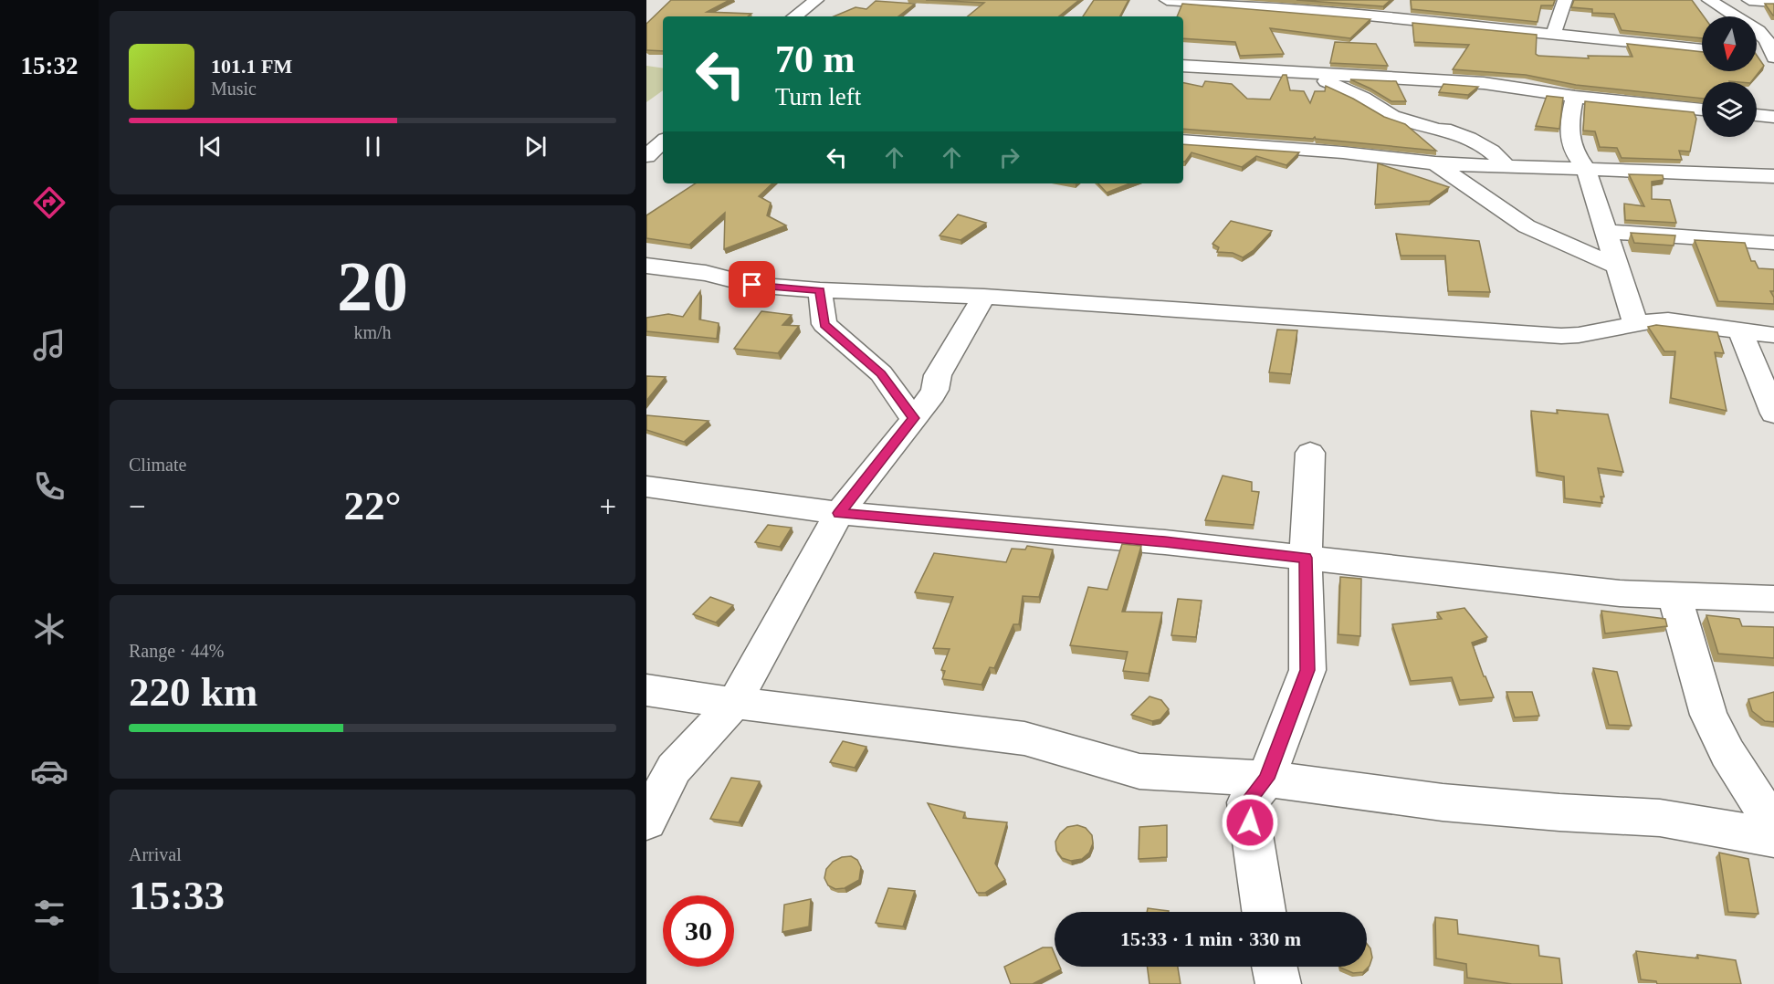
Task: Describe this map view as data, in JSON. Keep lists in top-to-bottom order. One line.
{"north":"bottom","page":{"tabs":"15:32","turn":["70 m","Turn left"],"song":["101.1 FM","Music"],"tile":[["20","km/h"],"Climate",["Range · 44%","220 km"],["Arrival","15:33"]],"heat":["−","22°","+"],"limit":"30","trip":"15:33 · 1 min · 330 m"}}
